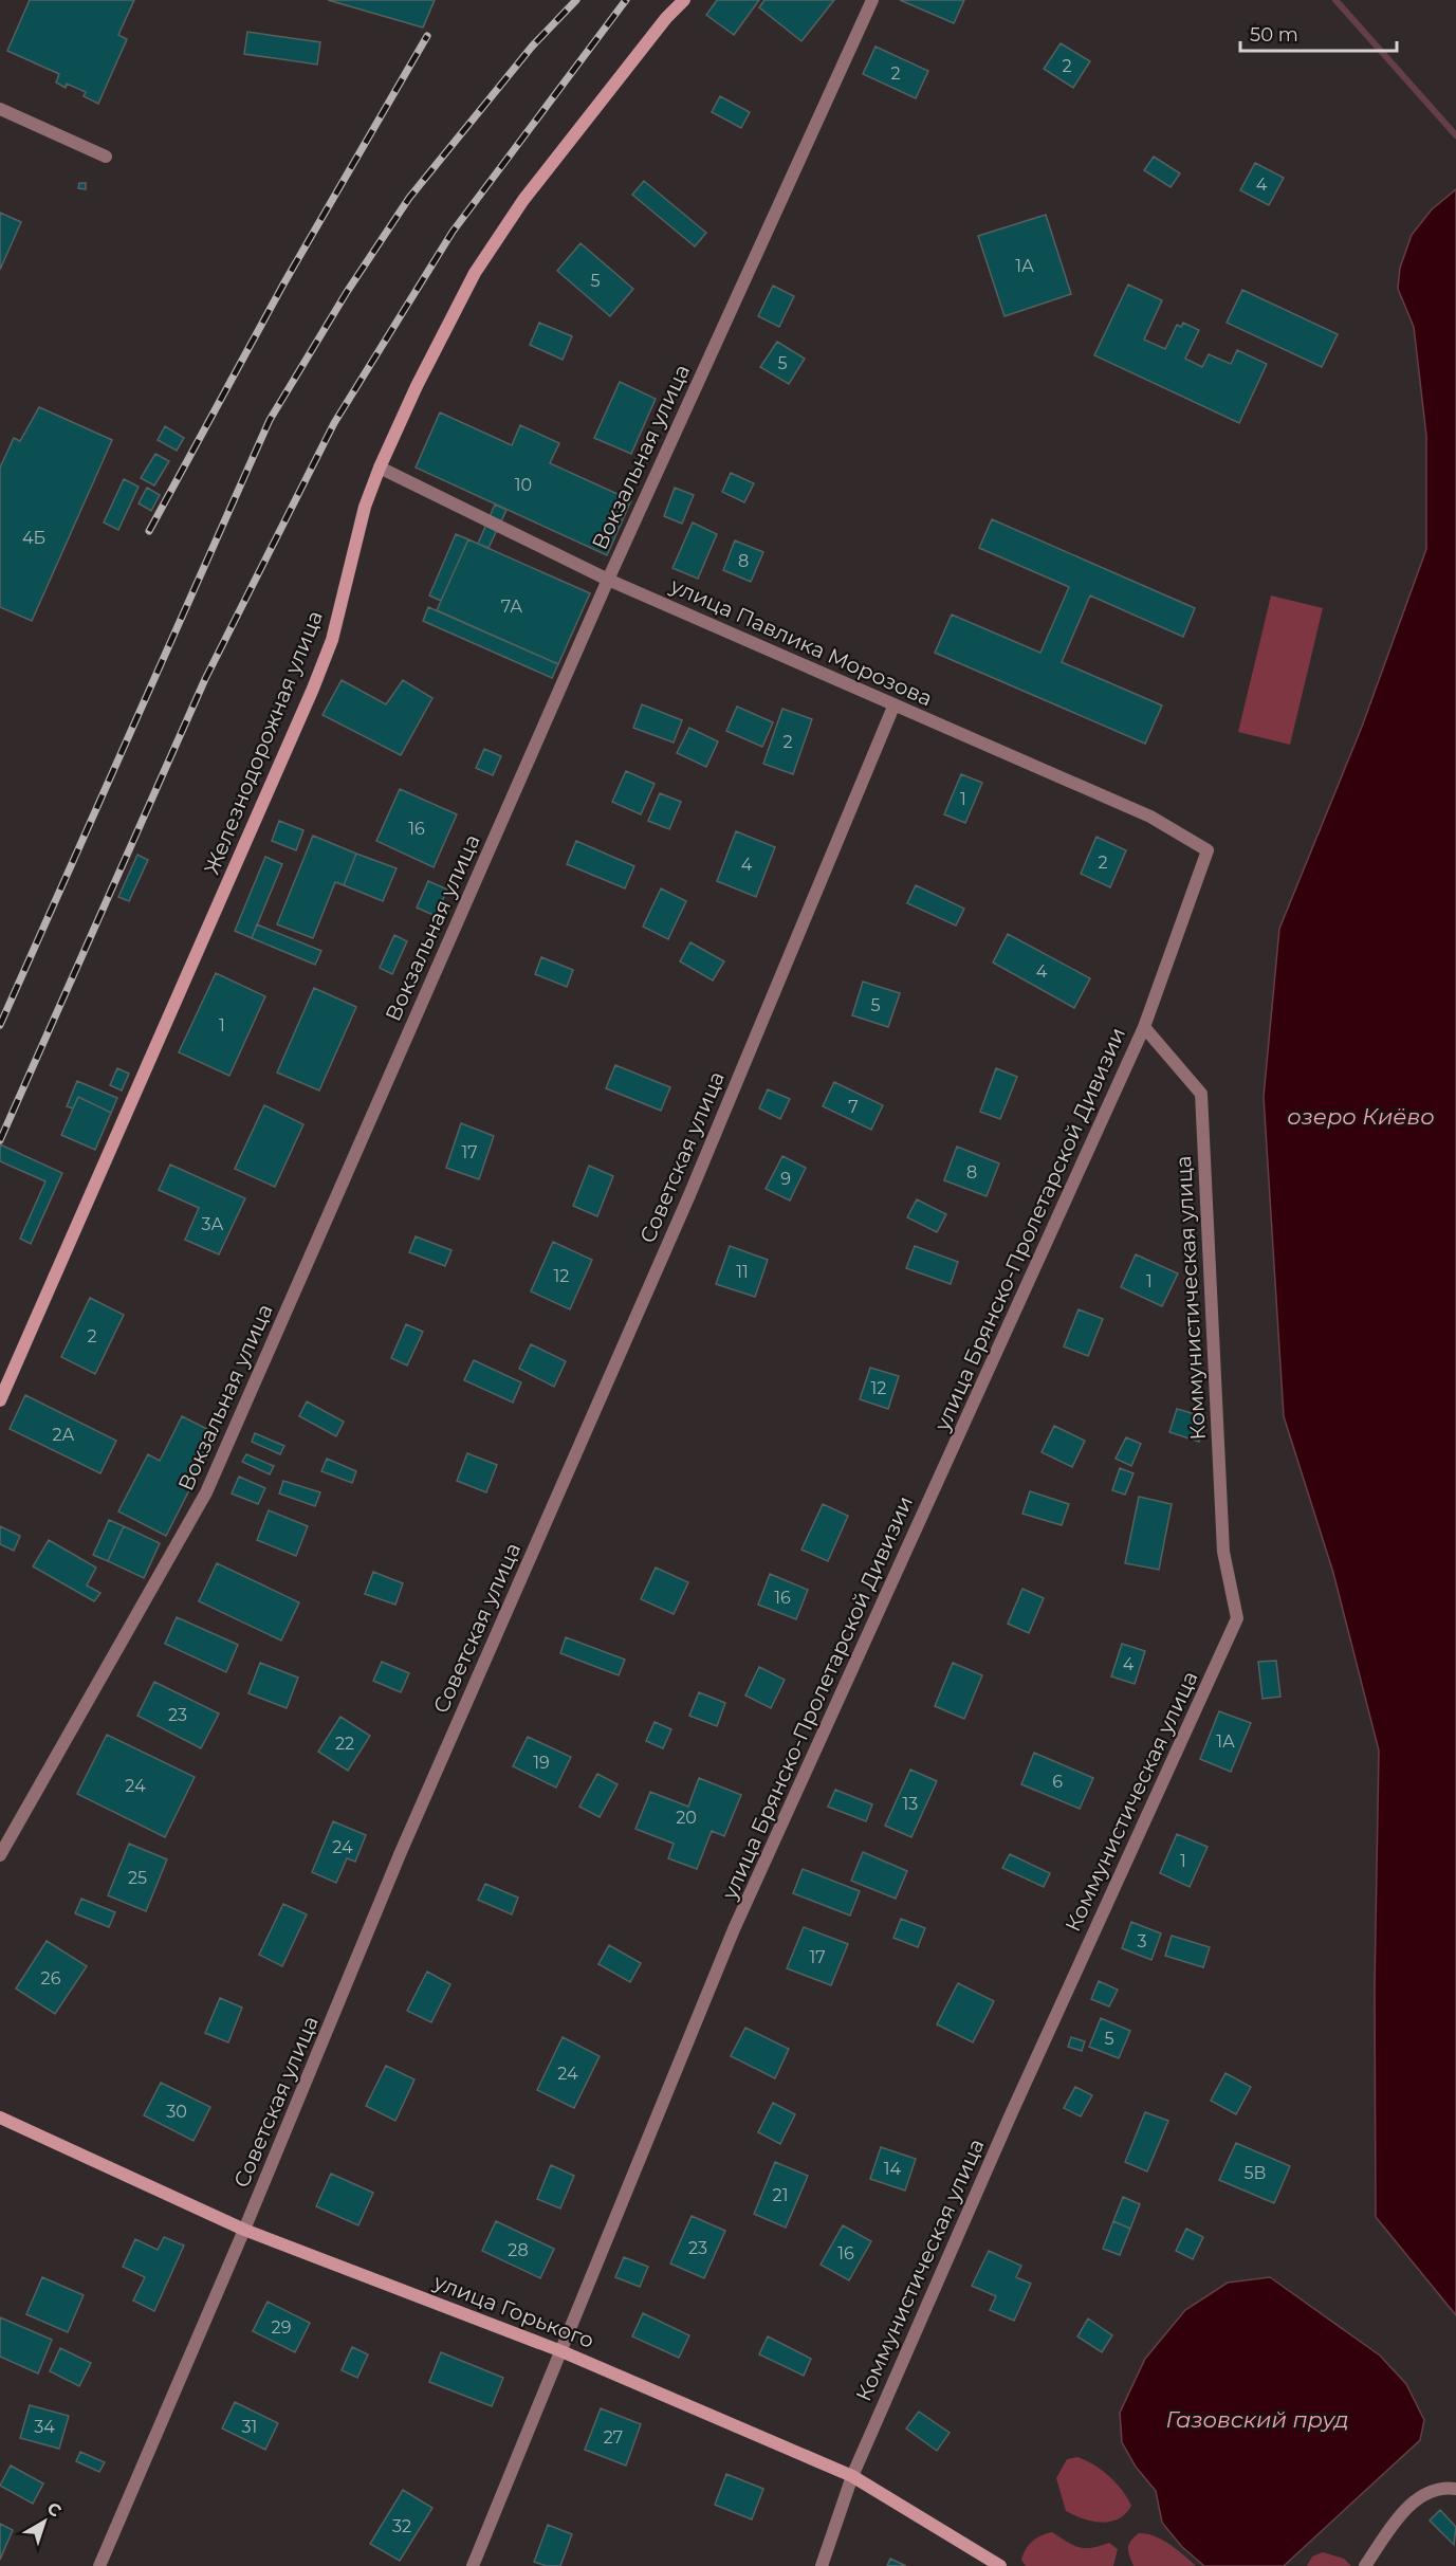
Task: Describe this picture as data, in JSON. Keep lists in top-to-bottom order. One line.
{"streets":{"street":["Вокзальная улица","улица Павлика Морозова","Железнодорожная улица","Советская улица","улица Брянско-Пролетарской Дивизии","Коммунистическая улица","улица Горького"]},"crossings":[["Вокзальная улица","улица Павлика Морозова"],["улица Павлика Морозова","Железнодорожная улица"],["улица Павлика Морозова","Советская улица"],["улица Павлика Морозова","улица Брянско-Пролетарской Дивизии"],["Советская улица","улица Горького"],["улица Брянско-Пролетарской Дивизии","Коммунистическая улица"],["улица Брянско-Пролетарской Дивизии","улица Горького"],["Коммунистическая улица","улица Горького"]],"water":["озеро Киёво","Газовский пруд"],"house_numbers":["2","2","4","1А","5","5","10","4Б","8","7А","2","1","16","2","4","4","5","1","7","17","8","9","3А","11","12","1","2","12","2А","16","4","23","1А","22","19","6","24","13","20","24","1","25","3","17","26","5","24","30","14","5В","21","23","28","16","29","34","31","27","32"],"scale_bar":"50 m","north":"top right"}
